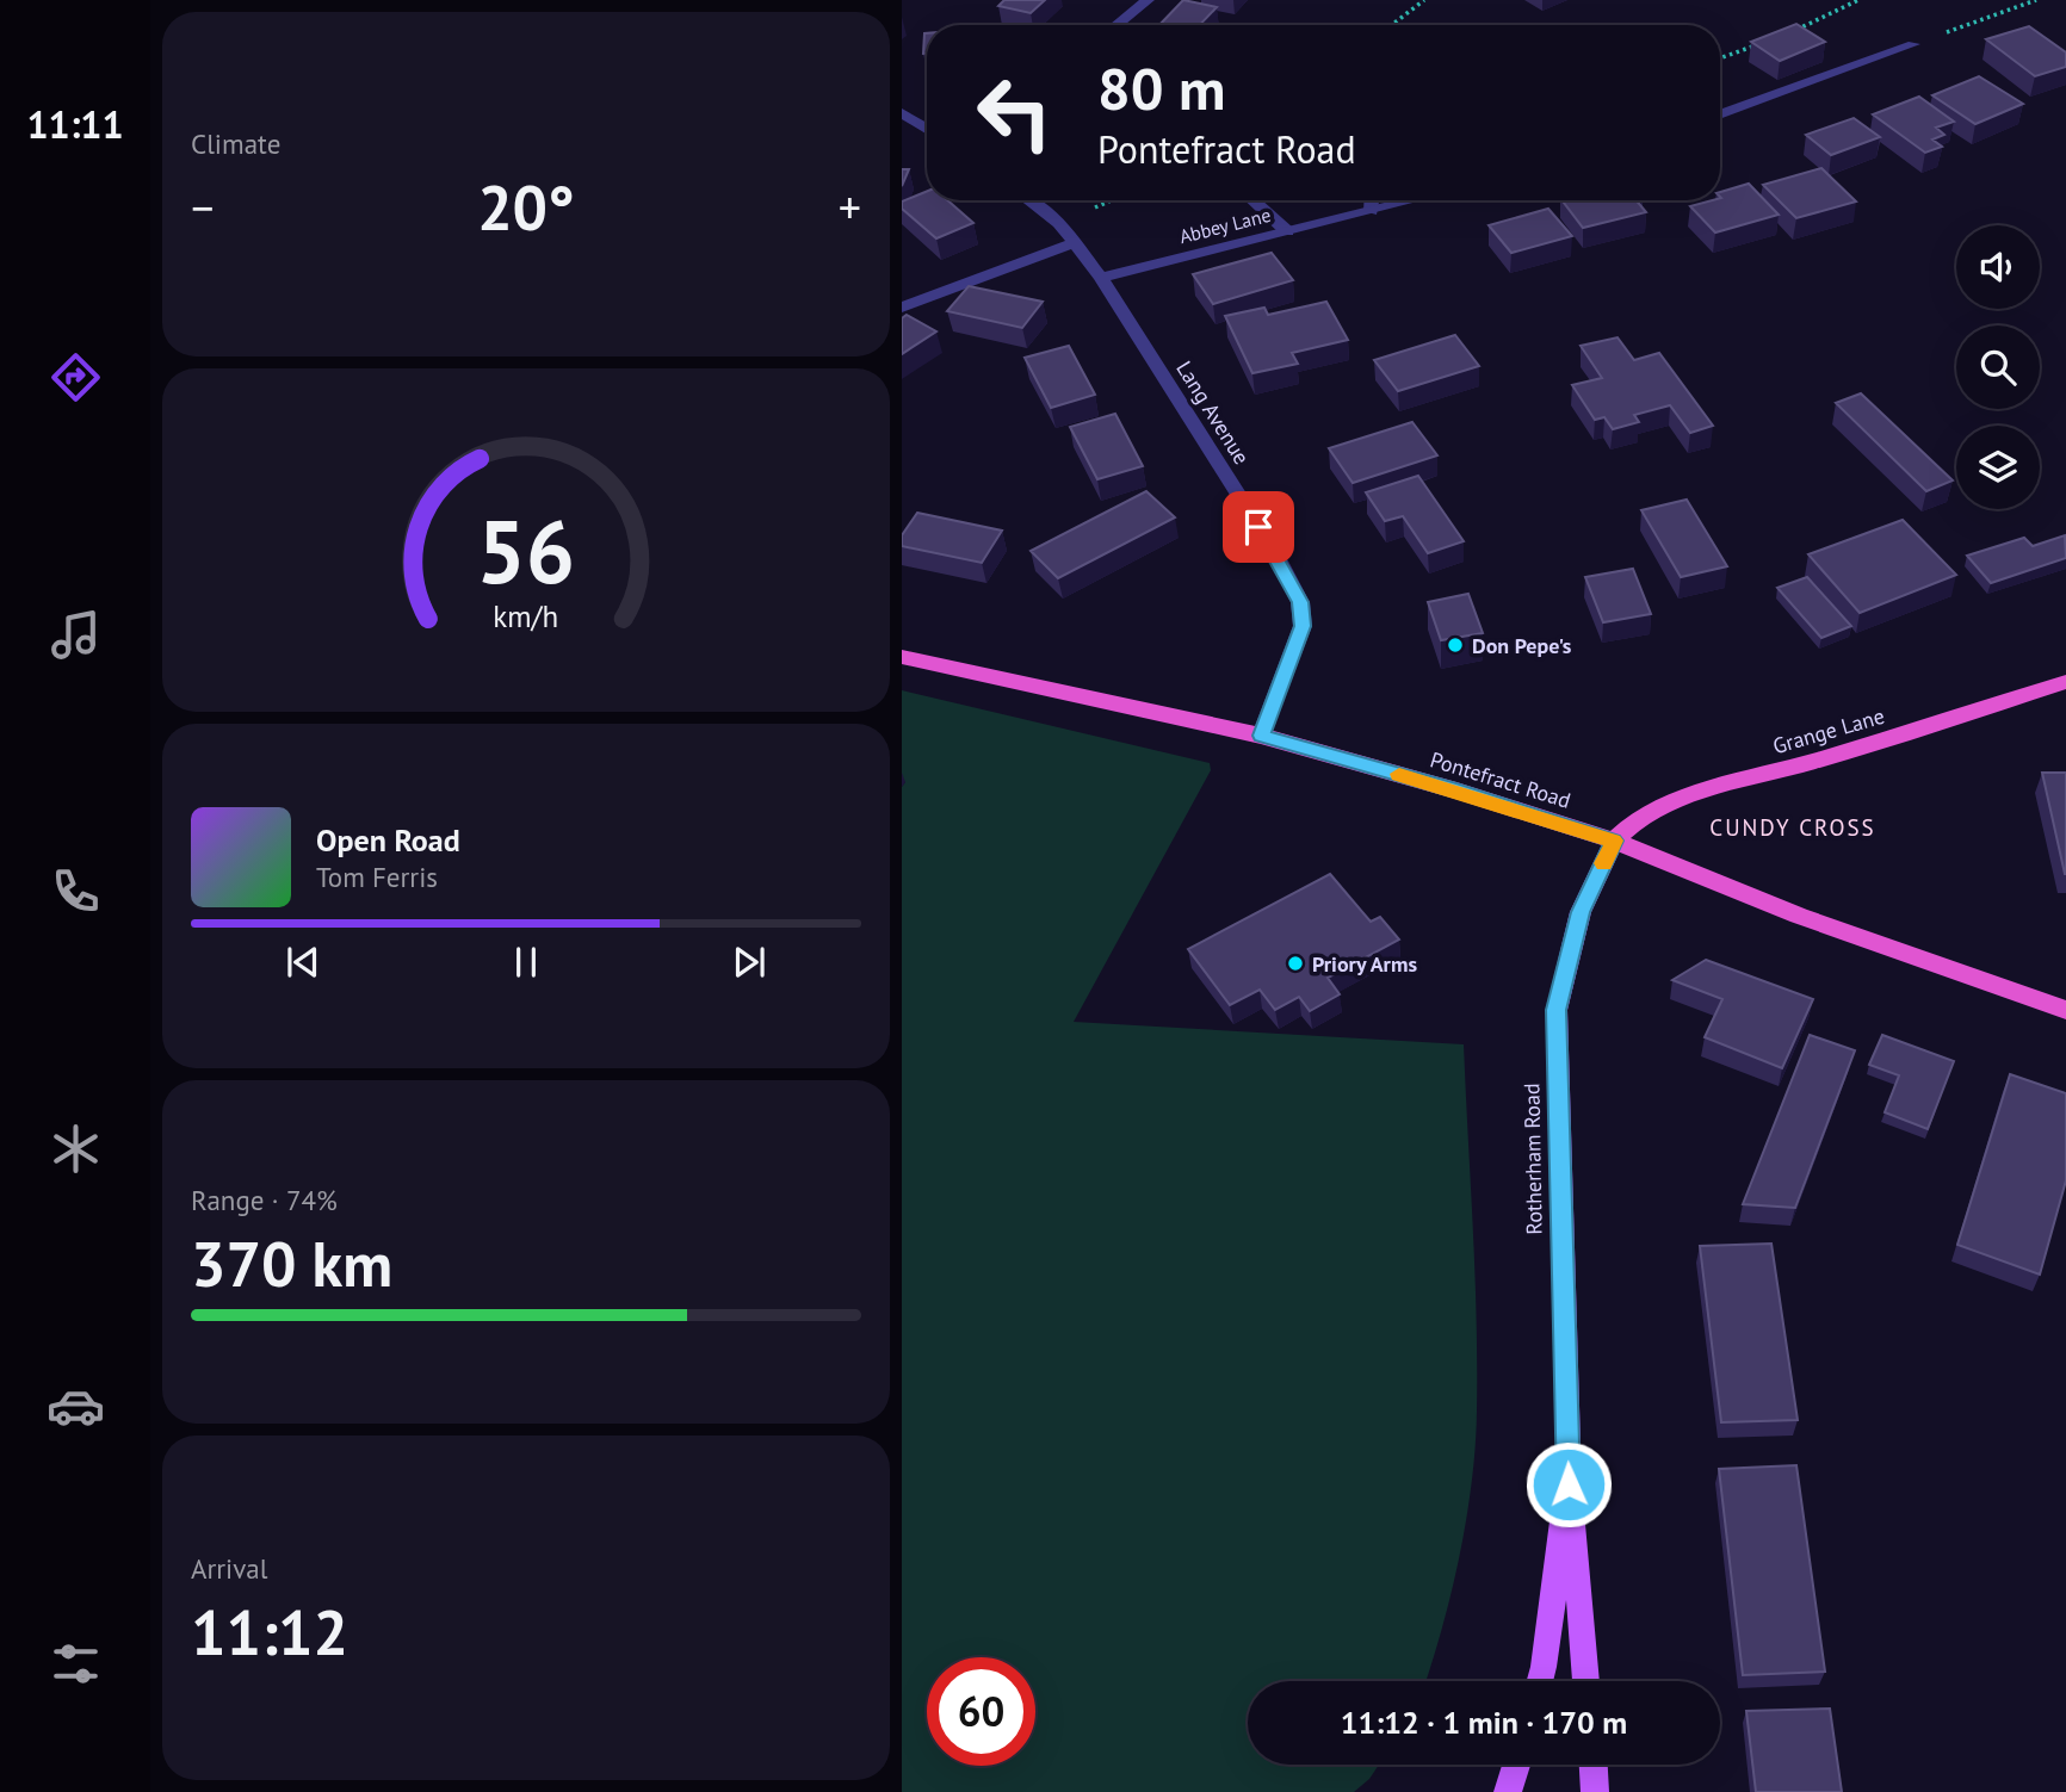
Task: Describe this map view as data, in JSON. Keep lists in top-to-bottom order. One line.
{"streets":{"highway":["Grange Lane","Pontefract Road"],"main road":["Rotherham Road"],"street":["Abbey Lane","Lang Avenue"]},"crossings":[["Abbey Lane","Lang Avenue"],["Lang Avenue","Pontefract Road"],["Grange Lane","Pontefract Road"],["Grange Lane","Rotherham Road"],["Pontefract Road","Rotherham Road"]],"districts":["CUNDY CROSS"],"places":["Don Pepe's","Priory Arms"],"page":{"tabs":"11:11","tile":["Climate",["Range · 74%","370 km"],["Arrival","11:12"]],"turn":["80 m","Pontefract Road"],"heat":["−","20°","+"],"song":["Open Road","Tom Ferris"],"limit":"60","trip":"11:12 · 1 min · 170 m","gauge":["56","km/h"]}}
